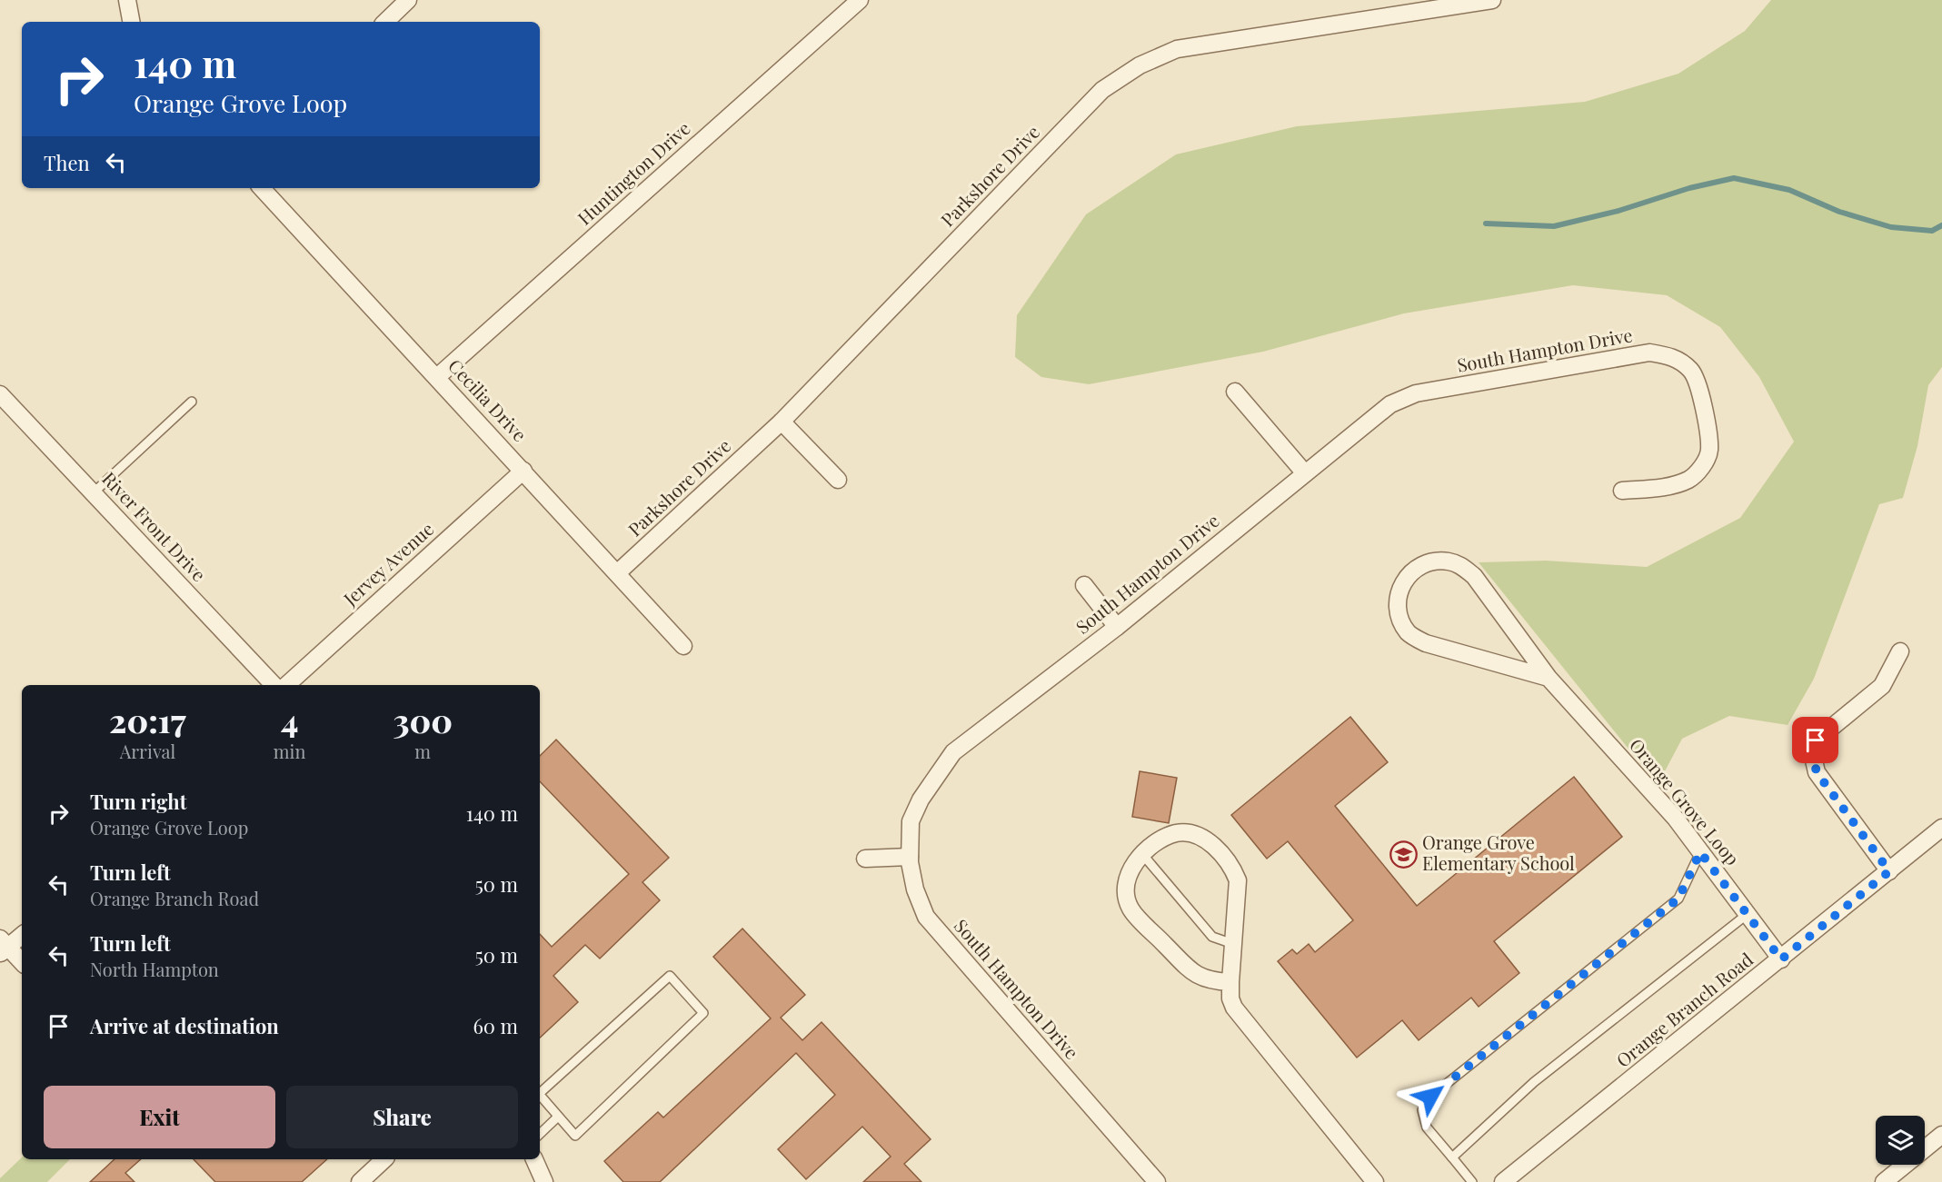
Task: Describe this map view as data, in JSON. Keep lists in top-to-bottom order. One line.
{"streets":{"street":["Huntington Drive","Parkshore Drive","South Hampton Drive","Cecilia Drive","River Front Drive","Jervey Avenue","Orange Grove Loop","Orange Branch Road"]},"crossings":[["Huntington Drive","Cecilia Drive"],["Parkshore Drive","Cecilia Drive"],["Cecilia Drive","Jervey Avenue"],["Orange Grove Loop","Orange Branch Road"]],"places":{"school or university":["Orange Grove Elementary School"]},"page":{"turn":["140 m","Orange Grove Loop"],"then":"Then","eta":["20:17","Arrival","4","min","300","m"],"list":[{"name":"Turn right","note":"Orange Grove Loop","value":"140 m"},{"name":"Turn left","note":"Orange Branch Road","value":"50 m"},{"name":"Turn left","note":"North Hampton","value":"50 m"},{"name":"Arrive at destination","value":"60 m"}],"buttons":["Exit","Share"]}}
